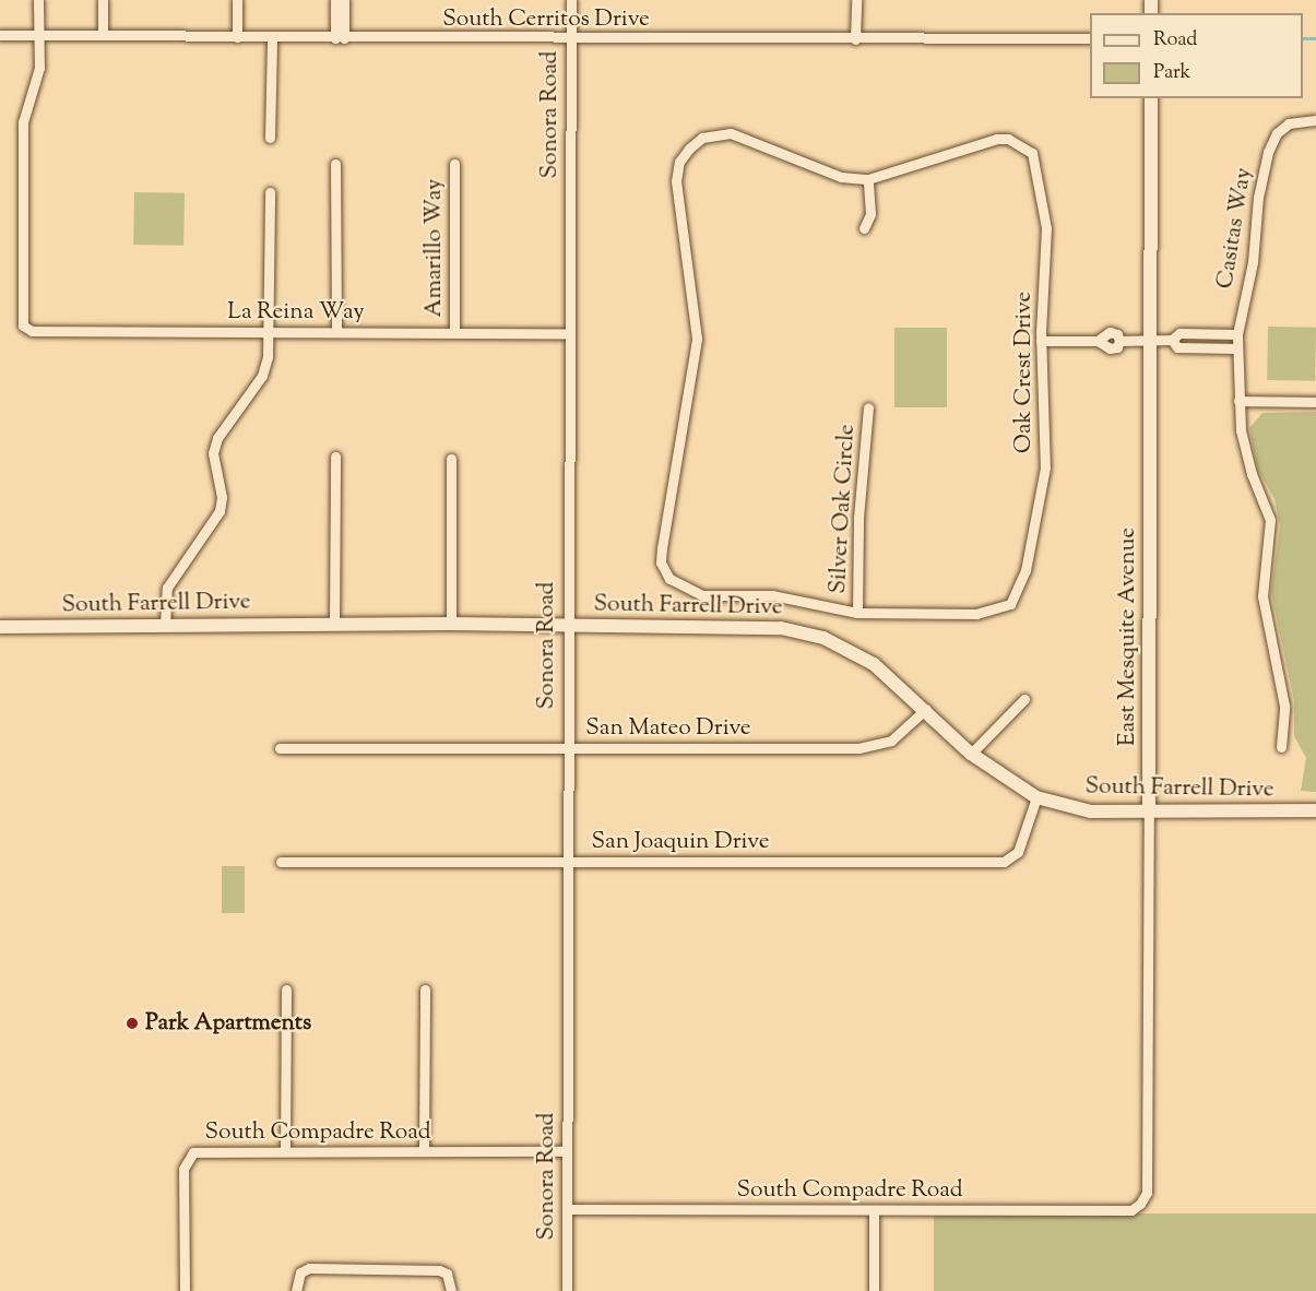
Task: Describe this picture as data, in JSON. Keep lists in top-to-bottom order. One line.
{"streets":{"street":["South Cerritos Drive","Sonora Road","Casitas Way","Amarillo Way","La Reina Way","Oak Crest Drive","Silver Oak Circle","South Farrell Drive","East Mesquite Avenue","San Mateo Drive","San Joaquin Drive","South Compadre Road"]},"crossings":[["South Cerritos Drive","Sonora Road"],["South Cerritos Drive","La Reina Way"],["Sonora Road","La Reina Way"],["Sonora Road","South Farrell Drive"],["Sonora Road","San Mateo Drive"],["Sonora Road","San Joaquin Drive"],["Sonora Road","South Compadre Road"],["Amarillo Way","La Reina Way"],["Oak Crest Drive","Silver Oak Circle"],["South Farrell Drive","East Mesquite Avenue"],["South Farrell Drive","San Mateo Drive"],["South Farrell Drive","San Joaquin Drive"],["East Mesquite Avenue","South Compadre Road"]],"places":["Park Apartments"],"legend":["Road","Park"]}
